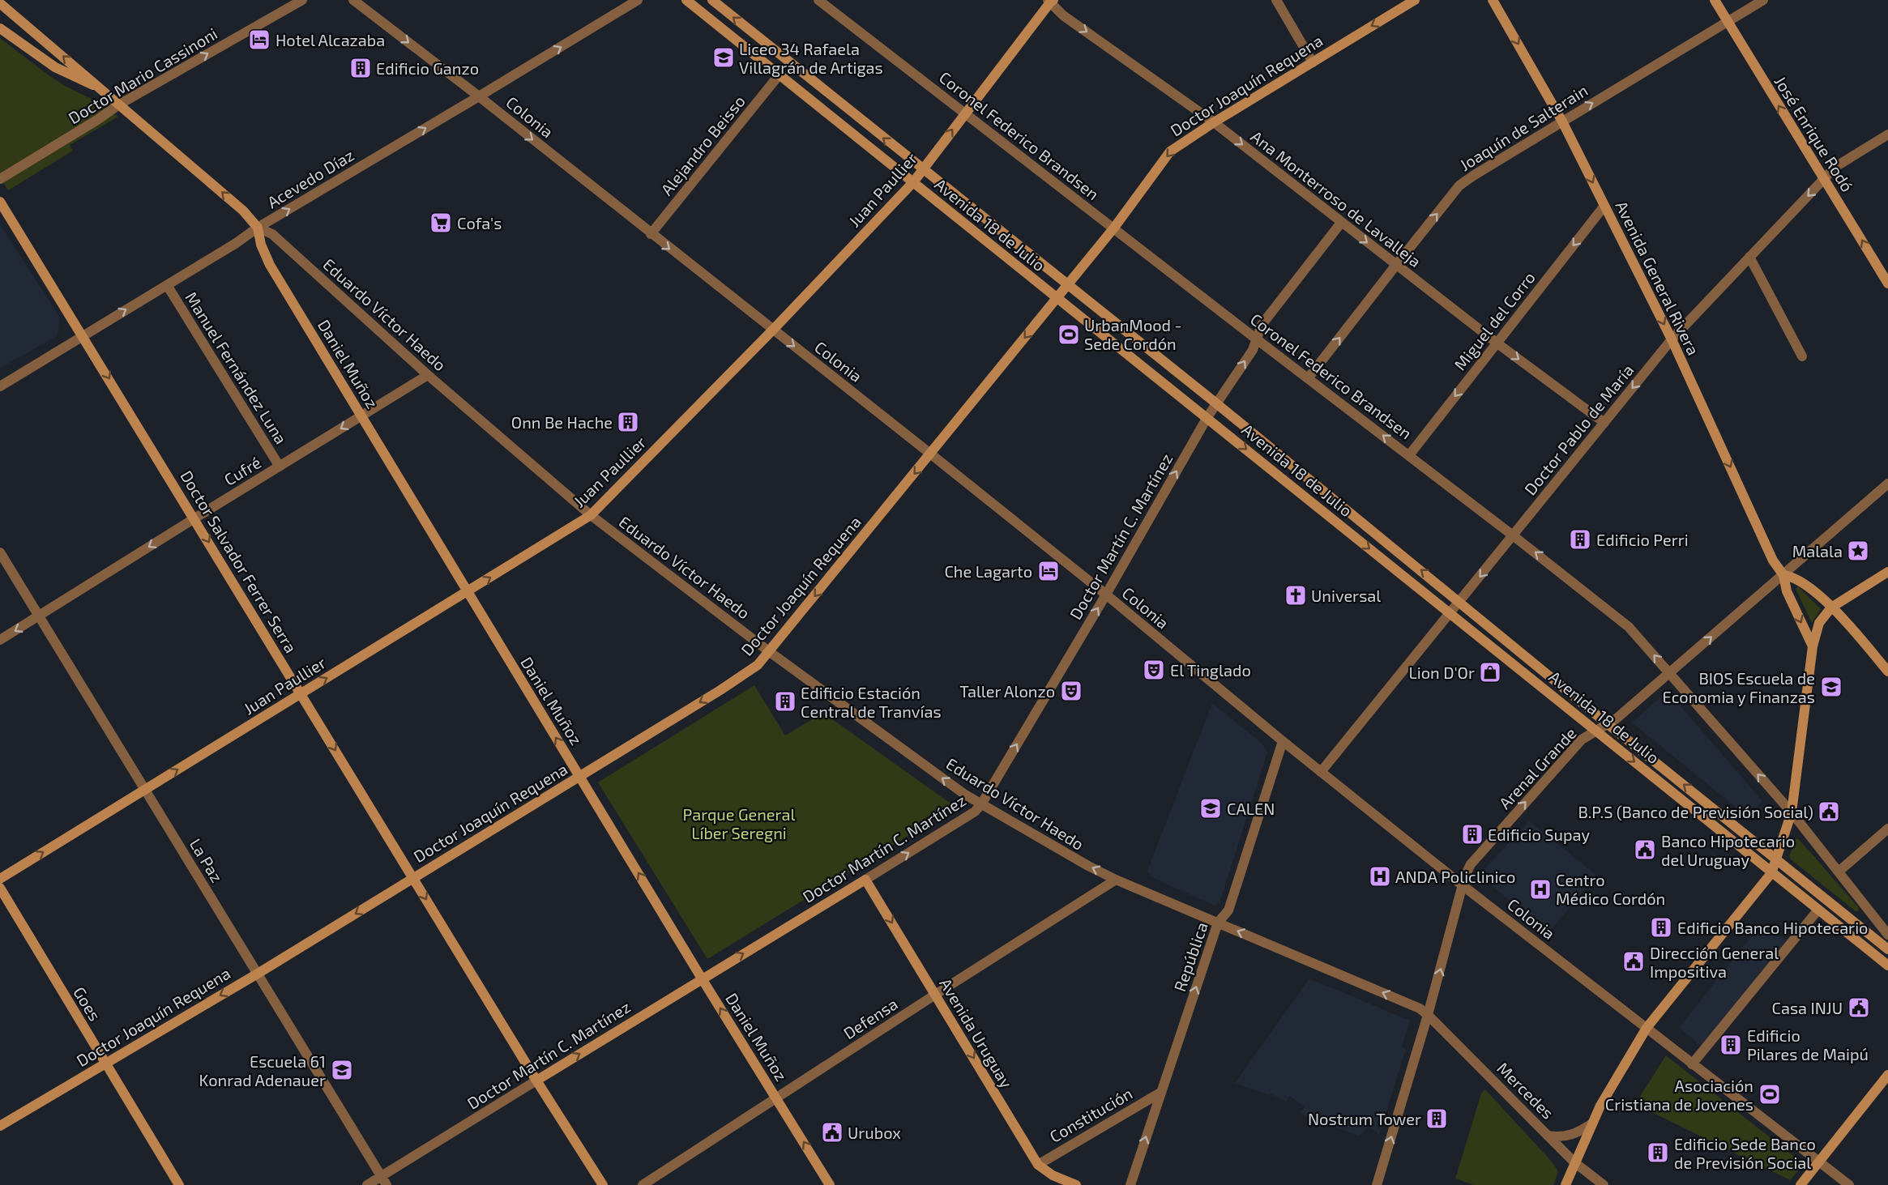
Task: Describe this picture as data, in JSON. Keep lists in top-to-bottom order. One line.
{"streets":{"street":["Doctor Mario Cassinoni","Doctor Joaquín Requena","Colonia","Joaquín de Salterain","José Enrique Rodó","Coronel Federico Brandsen","Alejandro Beisso","Acevedo Díaz","Juan Paullier","Ana Monterroso de Lavalleja","Avenida 18 de Julio","Avenida General Rivera","Eduardo Víctor Haedo","Miguel del Corro","Daniel Muñoz","Manuel Fernández Luna","Doctor Pablo de María","Cufré","Doctor Martín C. Martínez","Doctor Salvador Ferrer Serra","Arenal Grande","La Paz","República","Goes","Defensa","Avenida Uruguay","Mercedes","Constitución"]},"crossings":[["Doctor Mario Cassinoni","Eduardo Víctor Haedo"],["Doctor Joaquín Requena","Colonia"],["Doctor Joaquín Requena","Coronel Federico Brandsen"],["Doctor Joaquín Requena","Ana Monterroso de Lavalleja"],["Doctor Joaquín Requena","Avenida 18 de Julio"],["Doctor Joaquín Requena","Eduardo Víctor Haedo"],["Doctor Joaquín Requena","Daniel Muñoz"],["Doctor Joaquín Requena","Doctor Salvador Ferrer Serra"],["Doctor Joaquín Requena","La Paz"],["Doctor Joaquín Requena","Goes"],["Colonia","Alejandro Beisso"],["Colonia","Acevedo Díaz"],["Colonia","Juan Paullier"],["Colonia","Doctor Pablo de María"],["Colonia","Doctor Martín C. Martínez"],["Colonia","Arenal Grande"],["Colonia","República"],["Joaquín de Salterain","José Enrique Rodó"],["Joaquín de Salterain","Coronel Federico Brandsen"],["Joaquín de Salterain","Ana Monterroso de Lavalleja"],["Joaquín de Salterain","Avenida General Rivera"],["José Enrique Rodó","Doctor Pablo de María"],["Coronel Federico Brandsen","Juan Paullier"],["Coronel Federico Brandsen","Miguel del Corro"],["Coronel Federico Brandsen","Doctor Pablo de María"],["Coronel Federico Brandsen","Doctor Martín C. Martínez"],["Coronel Federico Brandsen","Arenal Grande"],["Alejandro Beisso","Avenida 18 de Julio"],["Acevedo Díaz","Eduardo Víctor Haedo"],["Acevedo Díaz","Daniel Muñoz"],["Acevedo Díaz","Manuel Fernández Luna"],["Acevedo Díaz","Doctor Salvador Ferrer Serra"],["Juan Paullier","Ana Monterroso de Lavalleja"],["Juan Paullier","Avenida 18 de Julio"],["Juan Paullier","Eduardo Víctor Haedo"],["Juan Paullier","Daniel Muñoz"],["Juan Paullier","Doctor Salvador Ferrer Serra"],["Juan Paullier","La Paz"],["Ana Monterroso de Lavalleja","Miguel del Corro"],["Ana Monterroso de Lavalleja","Doctor Pablo de María"],["Ana Monterroso de Lavalleja","Doctor Martín C. Martínez"],["Avenida 18 de Julio","Doctor Pablo de María"],["Avenida 18 de Julio","Doctor Martín C. Martínez"],["Avenida 18 de Julio","Arenal Grande"],["Avenida General Rivera","Miguel del Corro"],["Avenida General Rivera","Doctor Pablo de María"],["Avenida General Rivera","Arenal Grande"],["Eduardo Víctor Haedo","Daniel Muñoz"],["Eduardo Víctor Haedo","Cufré"],["Eduardo Víctor Haedo","Doctor Martín C. Martínez"],["Eduardo Víctor Haedo","Arenal Grande"],["Eduardo Víctor Haedo","República"],["Eduardo Víctor Haedo","Defensa"],["Eduardo Víctor Haedo","Mercedes"],["Daniel Muñoz","Cufré"],["Daniel Muñoz","Doctor Martín C. Martínez"],["Daniel Muñoz","Defensa"],["Manuel Fernández Luna","Cufré"],["Cufré","Doctor Salvador Ferrer Serra"],["Cufré","La Paz"],["Doctor Martín C. Martínez","Doctor Salvador Ferrer Serra"],["Doctor Martín C. Martínez","La Paz"],["Doctor Martín C. Martínez","Avenida Uruguay"],["Arenal Grande","Mercedes"],["República","Constitución"],["Defensa","Avenida Uruguay"],["Avenida Uruguay","Constitución"]],"one_way":["Doctor Mario Cassinoni","Doctor Joaquín Requena","Colonia","Joaquín de Salterain","José Enrique Rodó","Coronel Federico Brandsen","Acevedo Díaz","Juan Paullier","Ana Monterroso de Lavalleja","Avenida General Rivera","Eduardo Víctor Haedo","Miguel del Corro","Daniel Muñoz","Cufré","Doctor Martín C. Martínez","Doctor Salvador Ferrer Serra","Arenal Grande","República","Avenida Uruguay"],"parks":["Parque General Líber Seregni"],"places":{"hotel":["Hotel Alcazaba","Che Lagarto"],"school or university":["Liceo 34 Rafaela Villagrán de Artigas","BIOS Escuela de Economia y Finanzas","CALEN","Escuela 61 Konrad Adenauer"],"building":["Edificio Ganzo","Onn Be Hache","Edificio Perri","Edificio Estación Central de Tranvías","Edificio Supay","Edificio Banco Hipotecario","Edificio Pilares de Maipú","Nostrum Tower","Edificio Sede Banco de Previsión Social"],"supermarket":["Cofa's"],"sports":["UrbanMood - Sede Cordón","Asociación Cristiana de Jovenes"],"place":["Malala"],"church":["Universal"],"theatre":["El Tinglado","Taller Alonzo"],"shop":["Lion D'Or"],"public building":["B.P.S (Banco de Previsión Social)","Banco Hipotecario del Uruguay","Dirección General Impositiva","Casa INJU","Urubox"],"hospital":["ANDA Policlinico","Centro Médico Cordón"]}}
